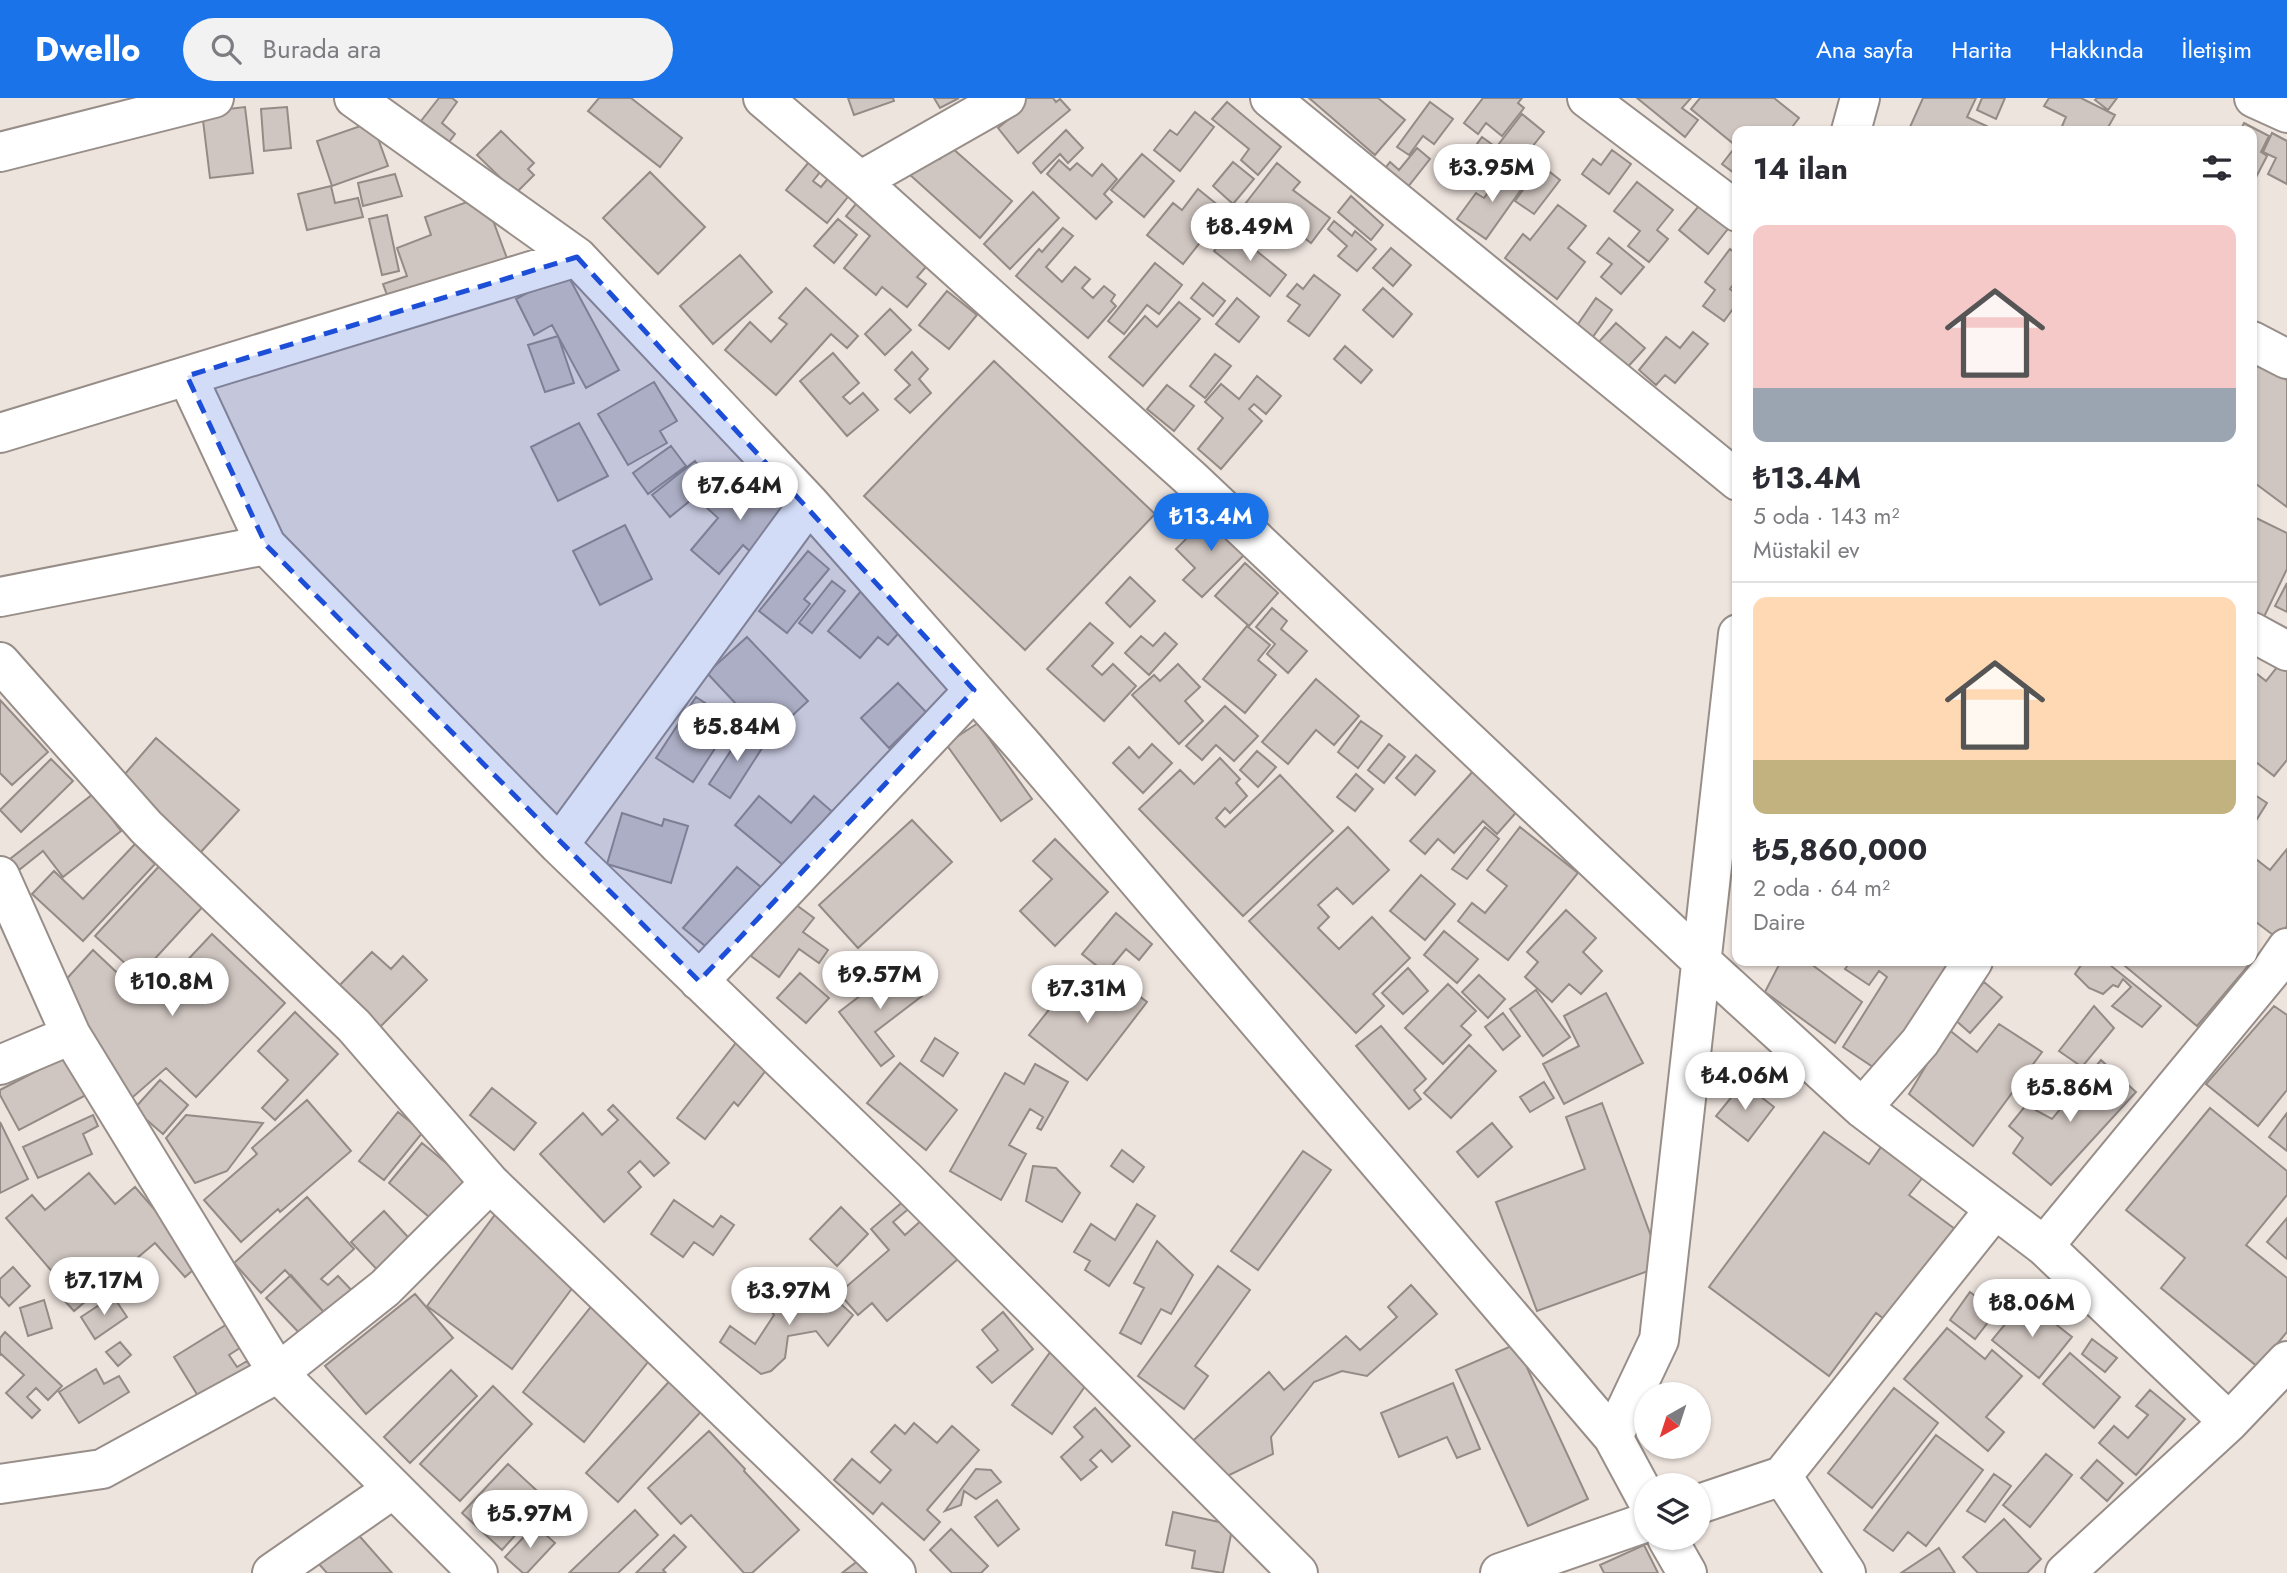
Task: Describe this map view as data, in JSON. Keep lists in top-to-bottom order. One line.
{"north":"bottom left","page":{"header":"Dwello","search":"Burada ara","nav":["Ana sayfa","Harita","Hakkında","İletişim"],"heading":"14 ilan","price":["₺3.95M","₺8.49M","₺7.64M","₺13.4M","₺5.84M","₺9.57M","₺10.8M","₺7.31M","₺4.06M","₺5.86M","₺7.17M","₺3.97M","₺8.06M","₺5.97M"],"list":[{"name":"₺13.4M","note":"5 oda · 143 m² · Müstakil ev"},{"name":"₺5,860,000","note":"2 oda · 64 m² · Daire"}]}}
